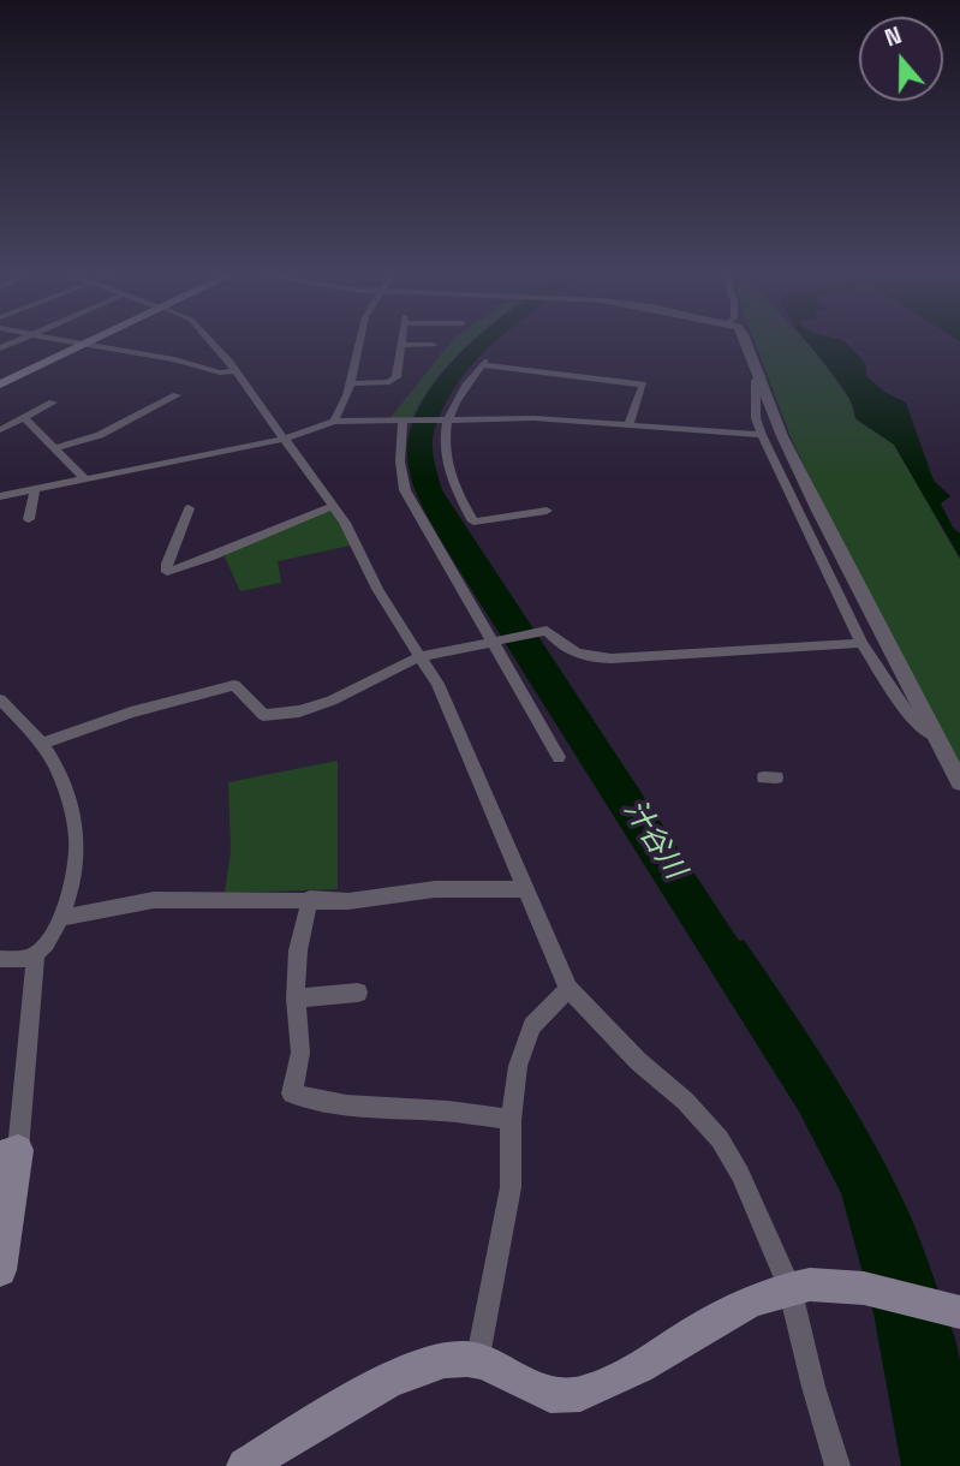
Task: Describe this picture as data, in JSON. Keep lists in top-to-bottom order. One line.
{"water":["汁谷川"],"north":"top"}
